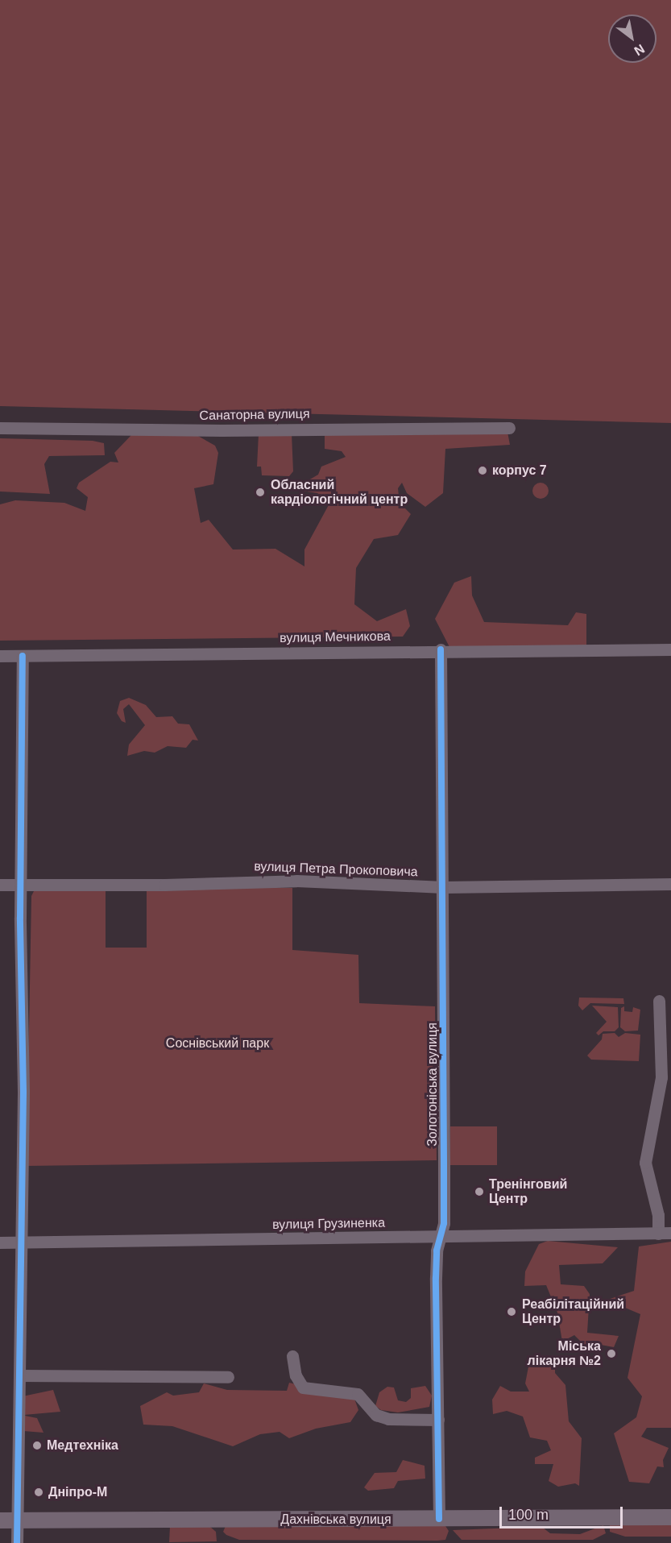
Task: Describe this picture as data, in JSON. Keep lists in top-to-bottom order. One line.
{"streets":{"main road":["Дахнівська вулиця"],"street":["Санаторна вулиця","вулиця Мечникова","вулиця Петра Прокоповича","Золотоніська вулиця","вулиця Грузиненка"]},"crossings":[["вулиця Мечникова","Золотоніська вулиця"],["вулиця Петра Прокоповича","Золотоніська вулиця"],["Золотоніська вулиця","вулиця Грузиненка"],["Золотоніська вулиця","Дахнівська вулиця"]],"parks":["Соснівський парк"],"places":["корпус 7","Обласний кардіологічний центр","Тренінговий Центр","Реабілітаційний Центр","Міська лікарня №2","Медтехніка","Дніпро-М"],"scale_bar":"100 m","north":"bottom right"}
